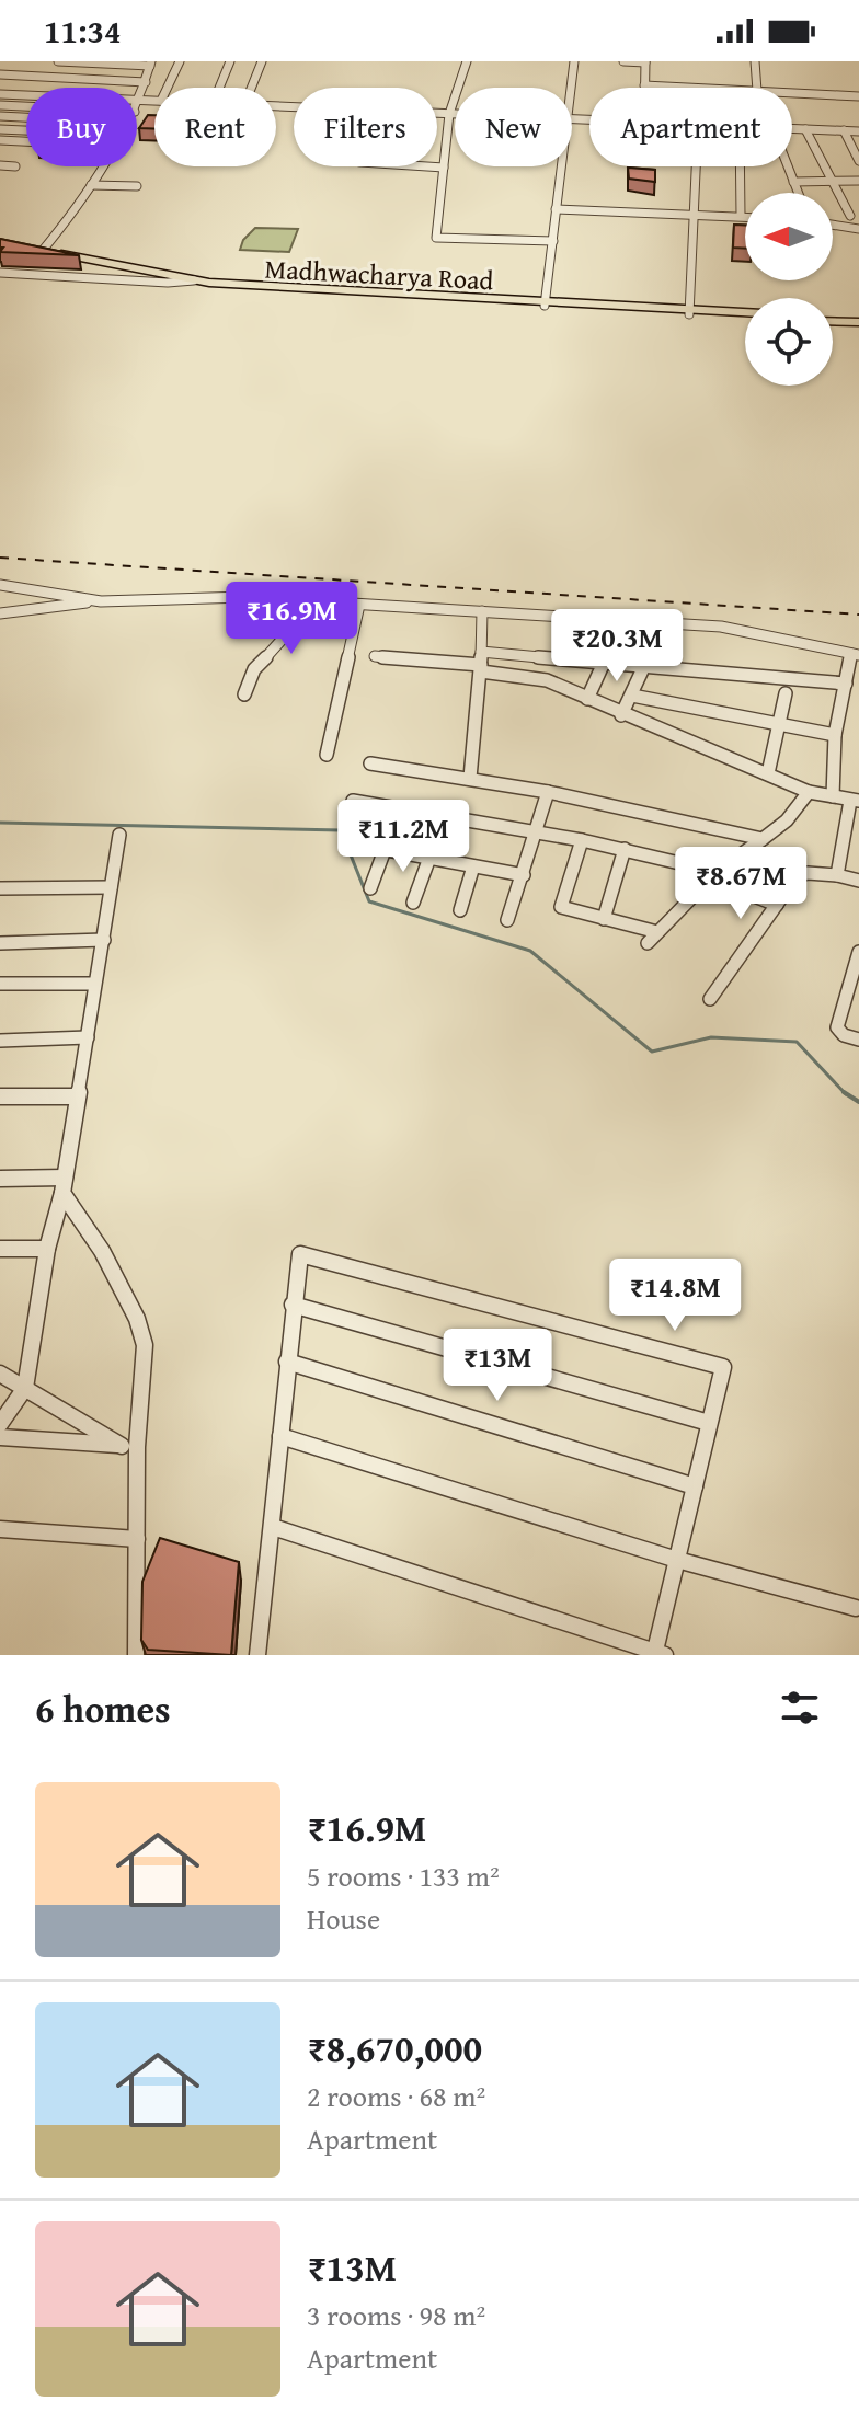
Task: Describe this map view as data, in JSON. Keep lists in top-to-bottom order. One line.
{"streets":{"main road":["Madhwacharya Road"]},"north":"left","page":{"status":"11:34","chip":["Buy","Rent","Filters","New","Apartment"],"price":["₹16.9M","₹20.3M","₹11.2M","₹8.67M","₹14.8M","₹13M"],"heading":"6 homes","list":[{"name":"₹16.9M","note":"5 rooms · 133 m² · House"},{"name":"₹8,670,000","note":"2 rooms · 68 m² · Apartment"},{"name":"₹13M","note":"3 rooms · 98 m² · Apartment"}]}}
